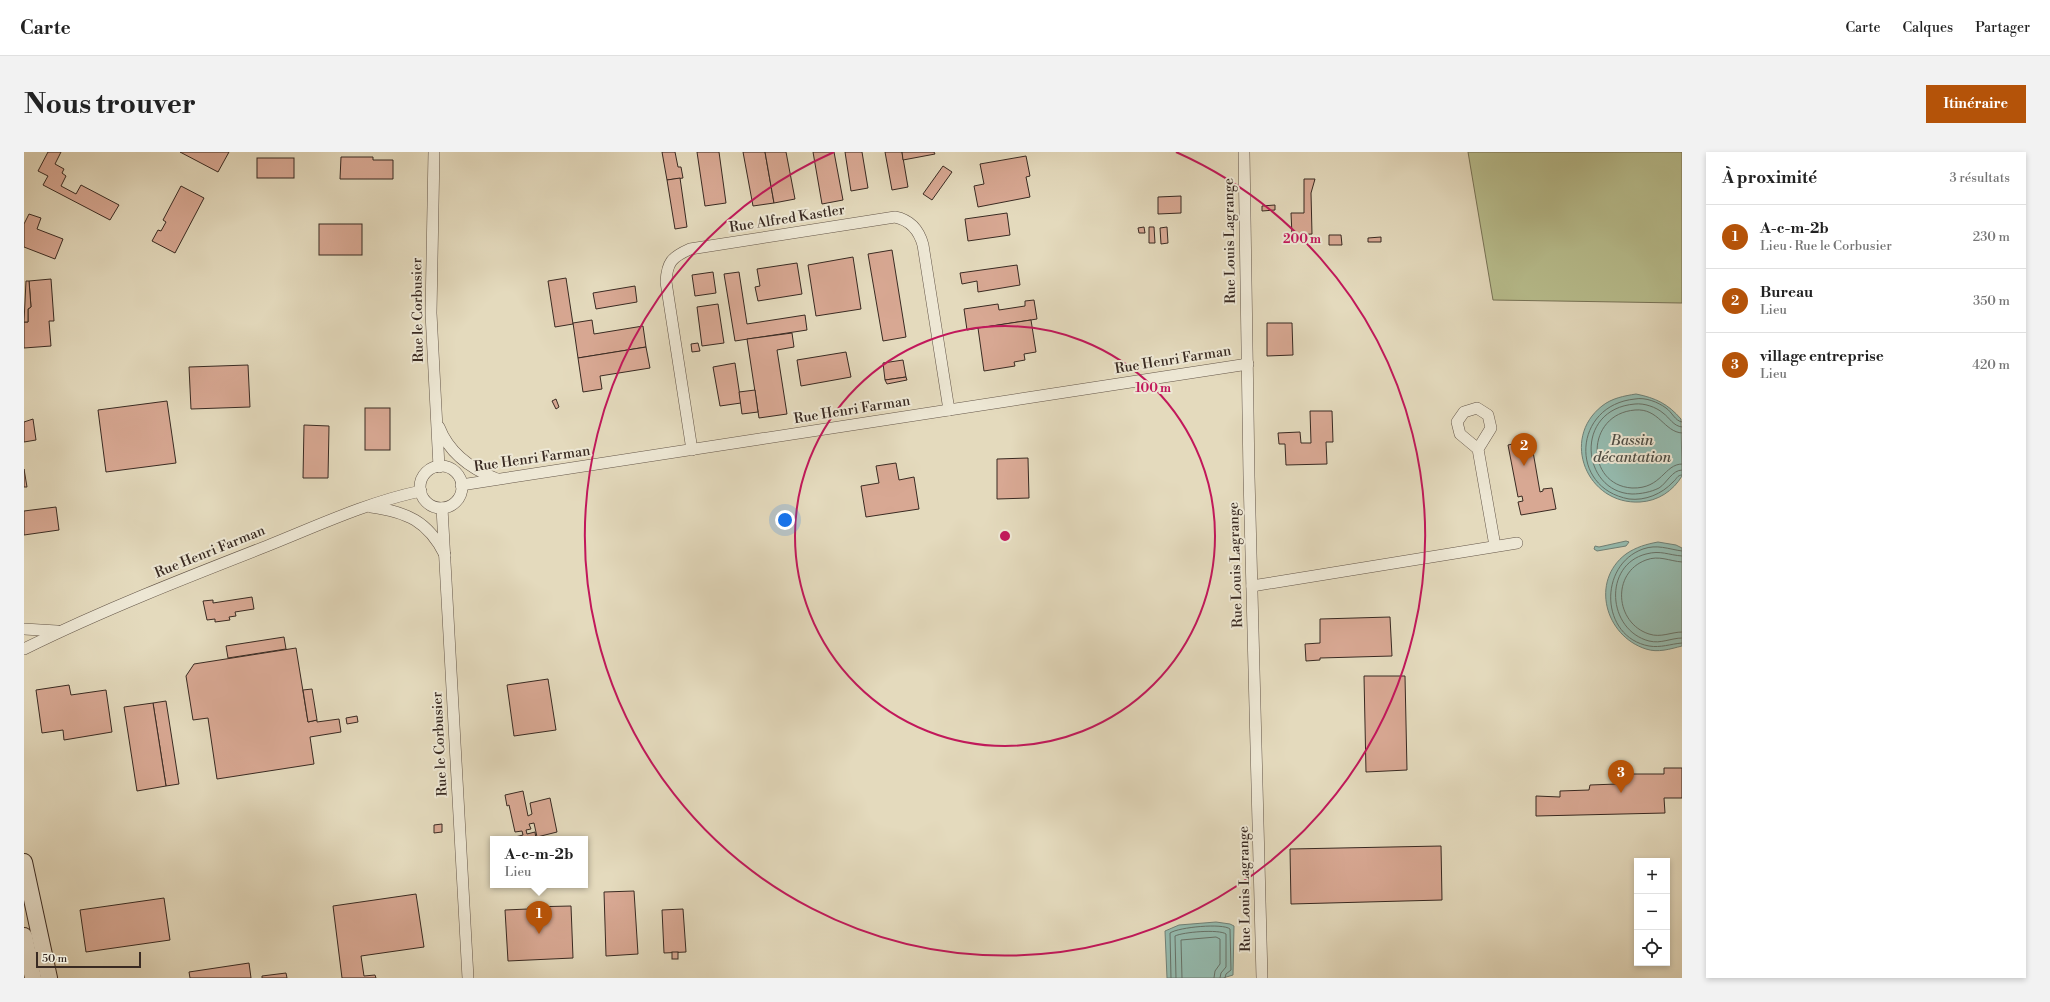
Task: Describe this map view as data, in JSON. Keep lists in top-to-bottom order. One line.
{"streets":{"street":["Rue Alfred Kastler","Rue Louis Lagrange","Rue le Corbusier","Rue Henri Farman"]},"crossings":[["Rue Alfred Kastler","Rue Henri Farman"],["Rue Louis Lagrange","Rue Henri Farman"],["Rue le Corbusier","Rue Henri Farman"]],"water":["Bassin décantation"],"scale_bar":"50 m","page":{"header":"Carte","nav":["Carte","Calques","Partager"],"buttons":"Itinéraire","title":"Nous trouver","heading":["À proximité","3 résultats"],"list":[{"mark":"1","name":"A-c-m-2b","note":"Lieu · Rue le Corbusier","value":"230 m"},{"mark":"2","name":"Bureau","note":"Lieu","value":"350 m"},{"mark":"3","name":"village entreprise","note":"Lieu","value":"420 m"}],"pins":["2","3","1"],"popup":["A-c-m-2b","Lieu"],"map_buttons":["+","−"],"scale":"50 m"},"rings":["200 m","100 m"]}
